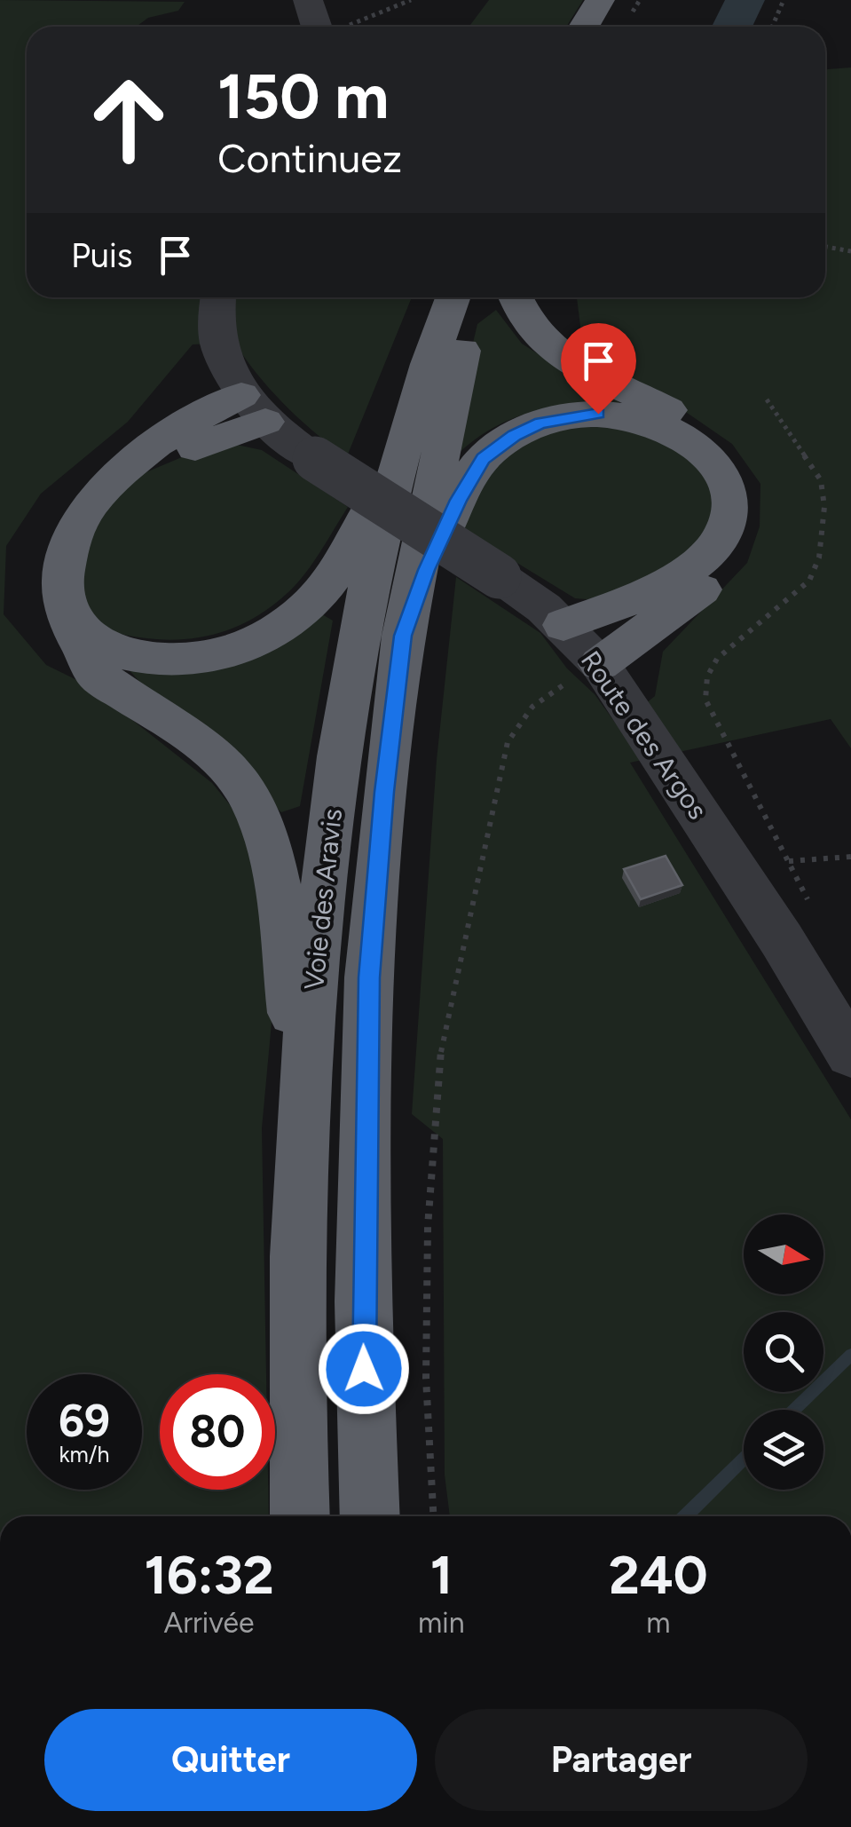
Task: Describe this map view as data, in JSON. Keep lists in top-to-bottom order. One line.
{"streets":{"highway":["Voie des Aravis"],"street":["Route des Argos"]},"north":"right","page":{"turn":["150 m","Continuez"],"then":"Puis","speed":"69 km/h","limit":"80","eta":["16:32","Arrivée","1","min","240","m"],"buttons":["Quitter","Partager"]}}
